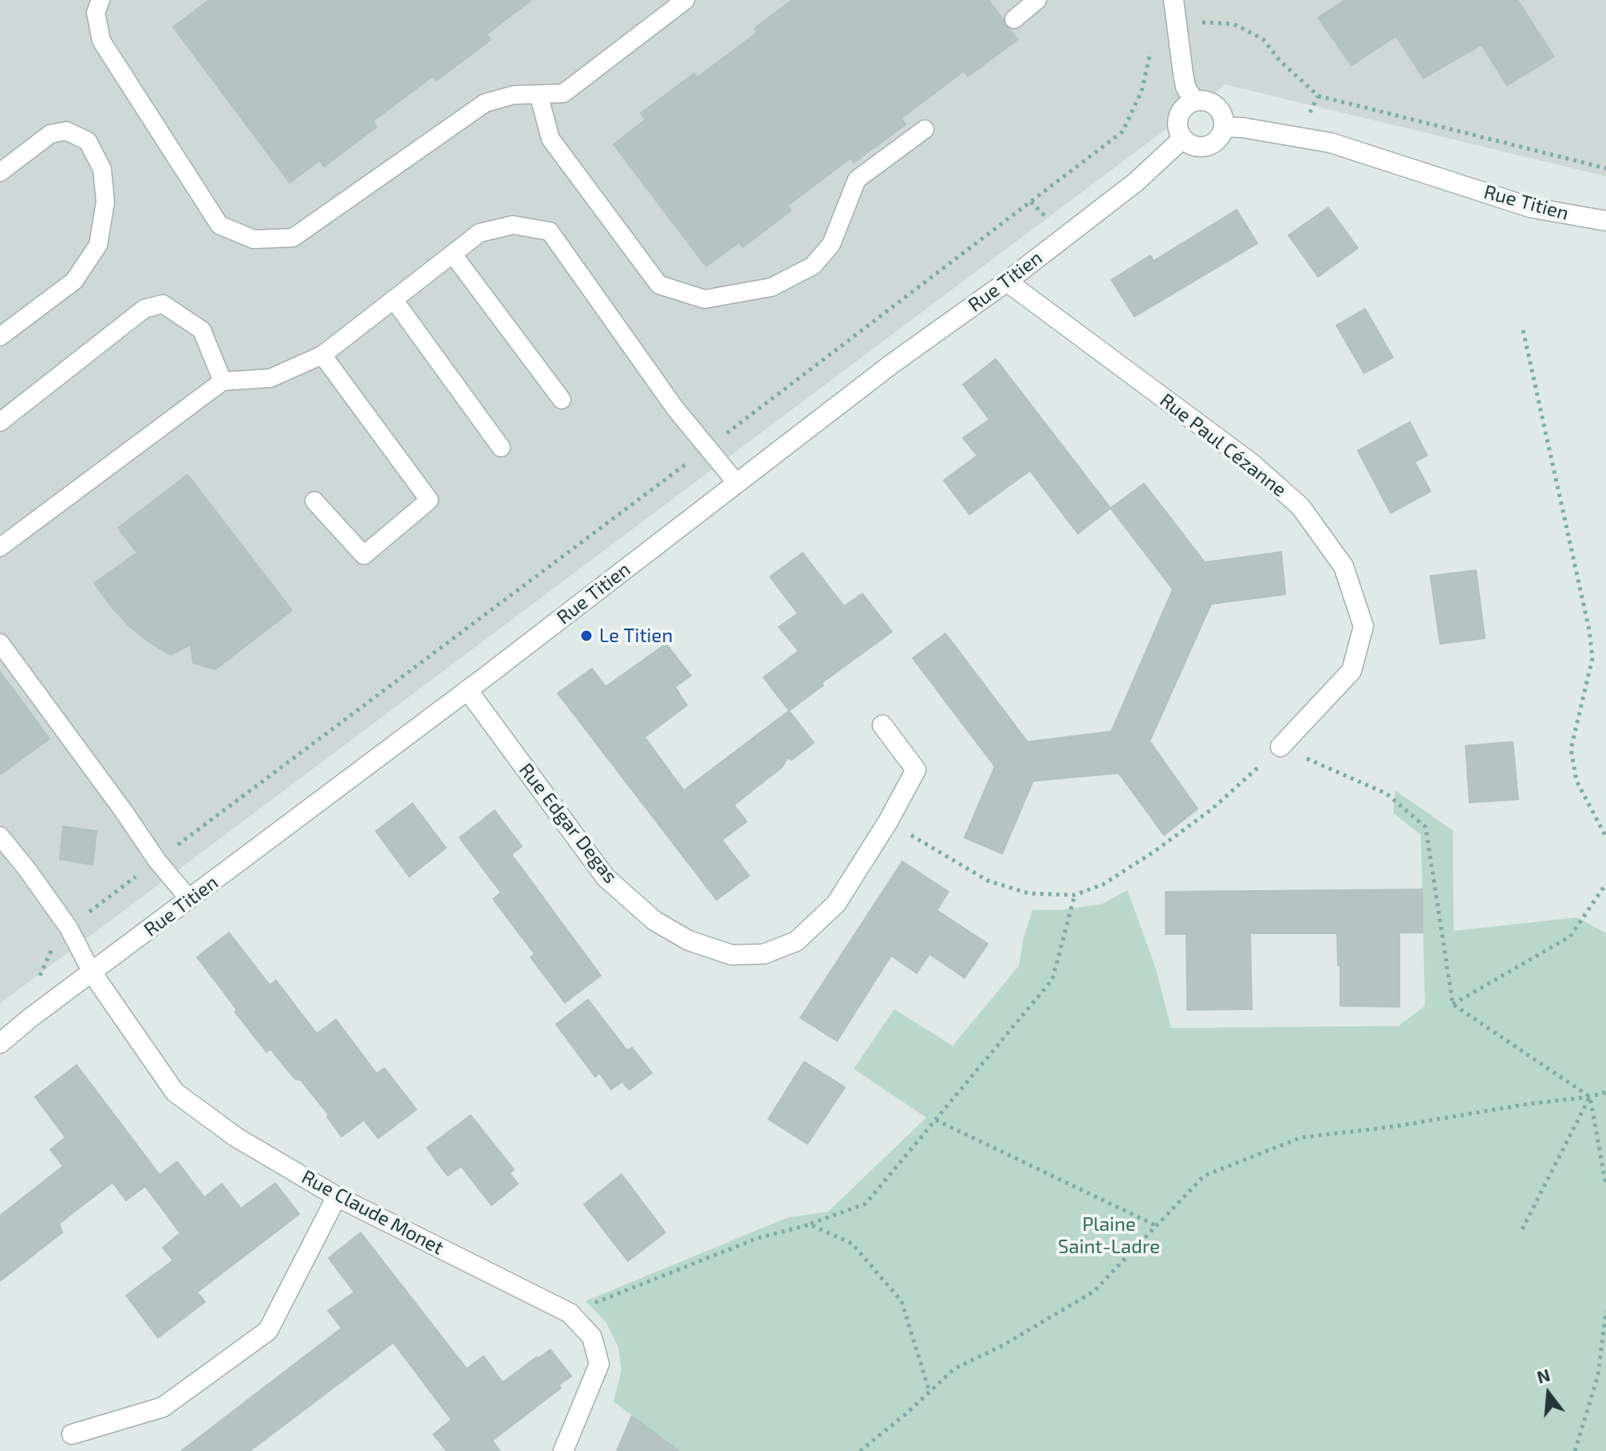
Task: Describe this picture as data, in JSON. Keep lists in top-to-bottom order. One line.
{"streets":{"street":["Rue Titien","Rue Paul Cézanne","Rue Edgar Degas","Rue Claude Monet"]},"crossings":[["Rue Titien","Rue Paul Cézanne"],["Rue Titien","Rue Edgar Degas"],["Rue Titien","Rue Claude Monet"]],"parks":["Plaine Saint-Ladre"],"places":["Le Titien"],"north":"top"}
